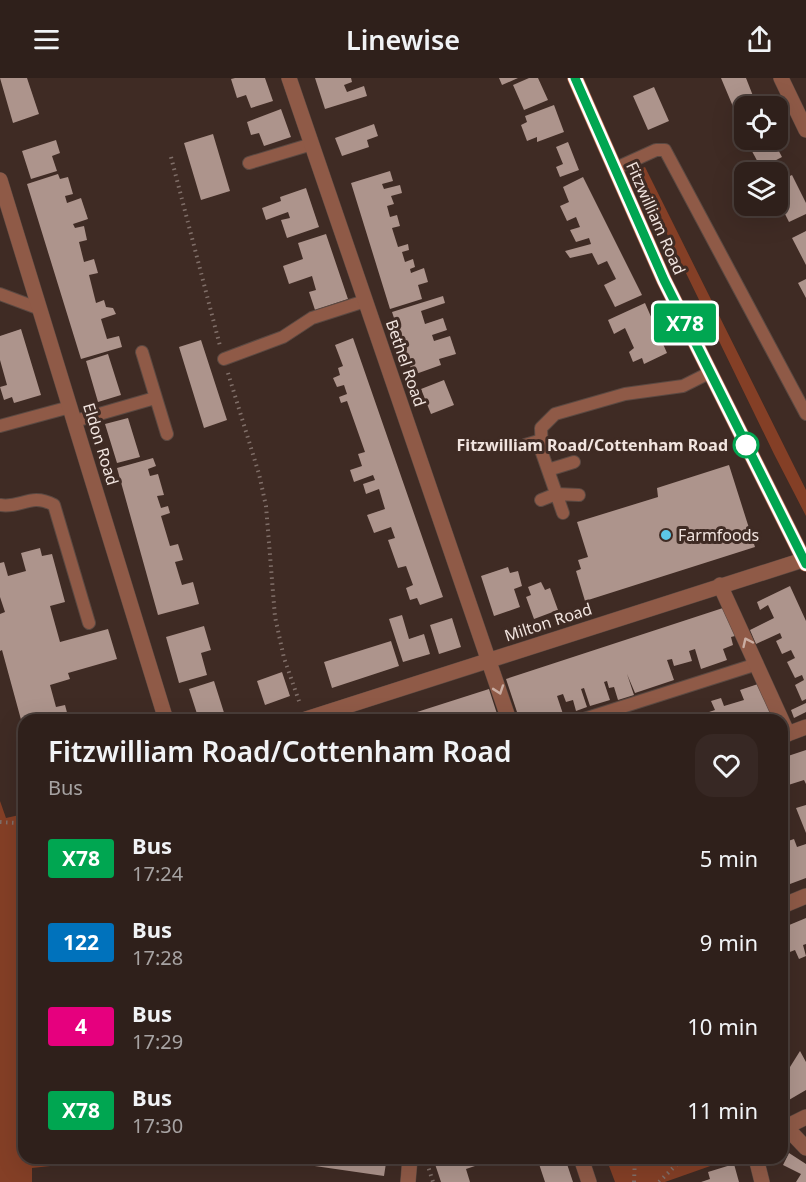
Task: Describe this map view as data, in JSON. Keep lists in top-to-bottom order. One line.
{"streets":{"main road":["Fitzwilliam Road"],"street":["Bethel Road","Eldon Road","Milton Road"]},"crossings":[["Fitzwilliam Road","Milton Road"],["Bethel Road","Milton Road"]],"places":["Fitzwilliam Road/Cottenham Road","Farmfoods"],"lines":["bus line X78"],"page":{"header":"Linewise","on_map":"X78","heading":["Fitzwilliam Road/Cottenham Road","Bus"],"list":[{"mark":"X78","name":"Bus","note":"17:24","value":"5 min"},{"mark":"122","name":"Bus","note":"17:28","value":"9 min"},{"mark":"4","name":"Bus","note":"17:29","value":"10 min"},{"mark":"X78","name":"Bus","note":"17:30","value":"11 min"}]}}
